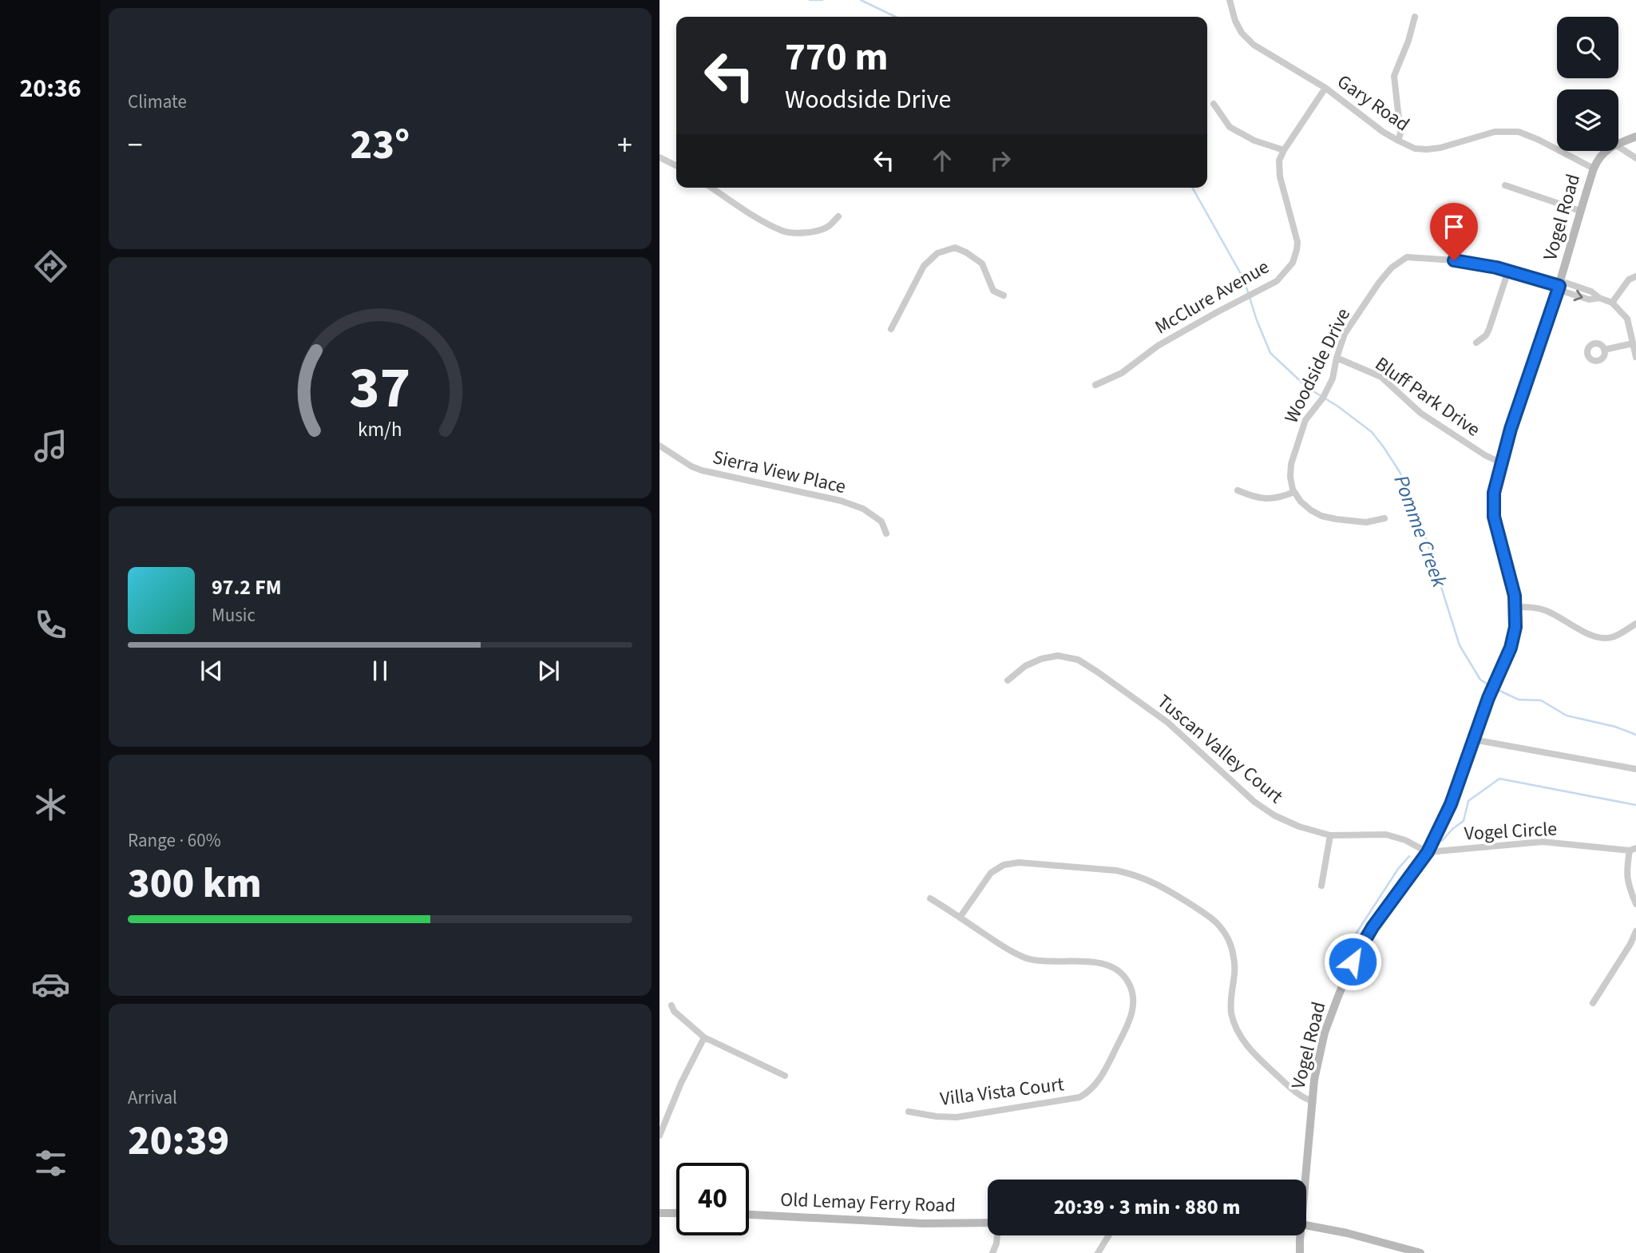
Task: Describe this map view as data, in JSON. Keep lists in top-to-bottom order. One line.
{"streets":{"street":["Gary Road","Vogel Road","McClure Avenue","Woodside Drive","Bluff Park Drive","Sierra View Place","Tuscan Valley Court","Vogel Circle","Villa Vista Court","Old Lemay Ferry Road"]},"crossings":[["Gary Road","Vogel Road"],["Gary Road","McClure Avenue"],["Vogel Road","Woodside Drive"],["Vogel Road","Bluff Park Drive"],["Vogel Road","Tuscan Valley Court"],["Vogel Road","Vogel Circle"],["Woodside Drive","Bluff Park Drive"],["Tuscan Valley Court","Vogel Circle"]],"water":["Pomme Creek"],"page":{"tabs":"20:36","tile":["Climate",["Range · 60%","300 km"],["Arrival","20:39"]],"turn":["770 m","Woodside Drive"],"heat":["−","23°","+"],"song":["97.2 FM","Music"],"limit":"40","trip":"20:39 · 3 min · 880 m","gauge":["37","km/h"]}}
